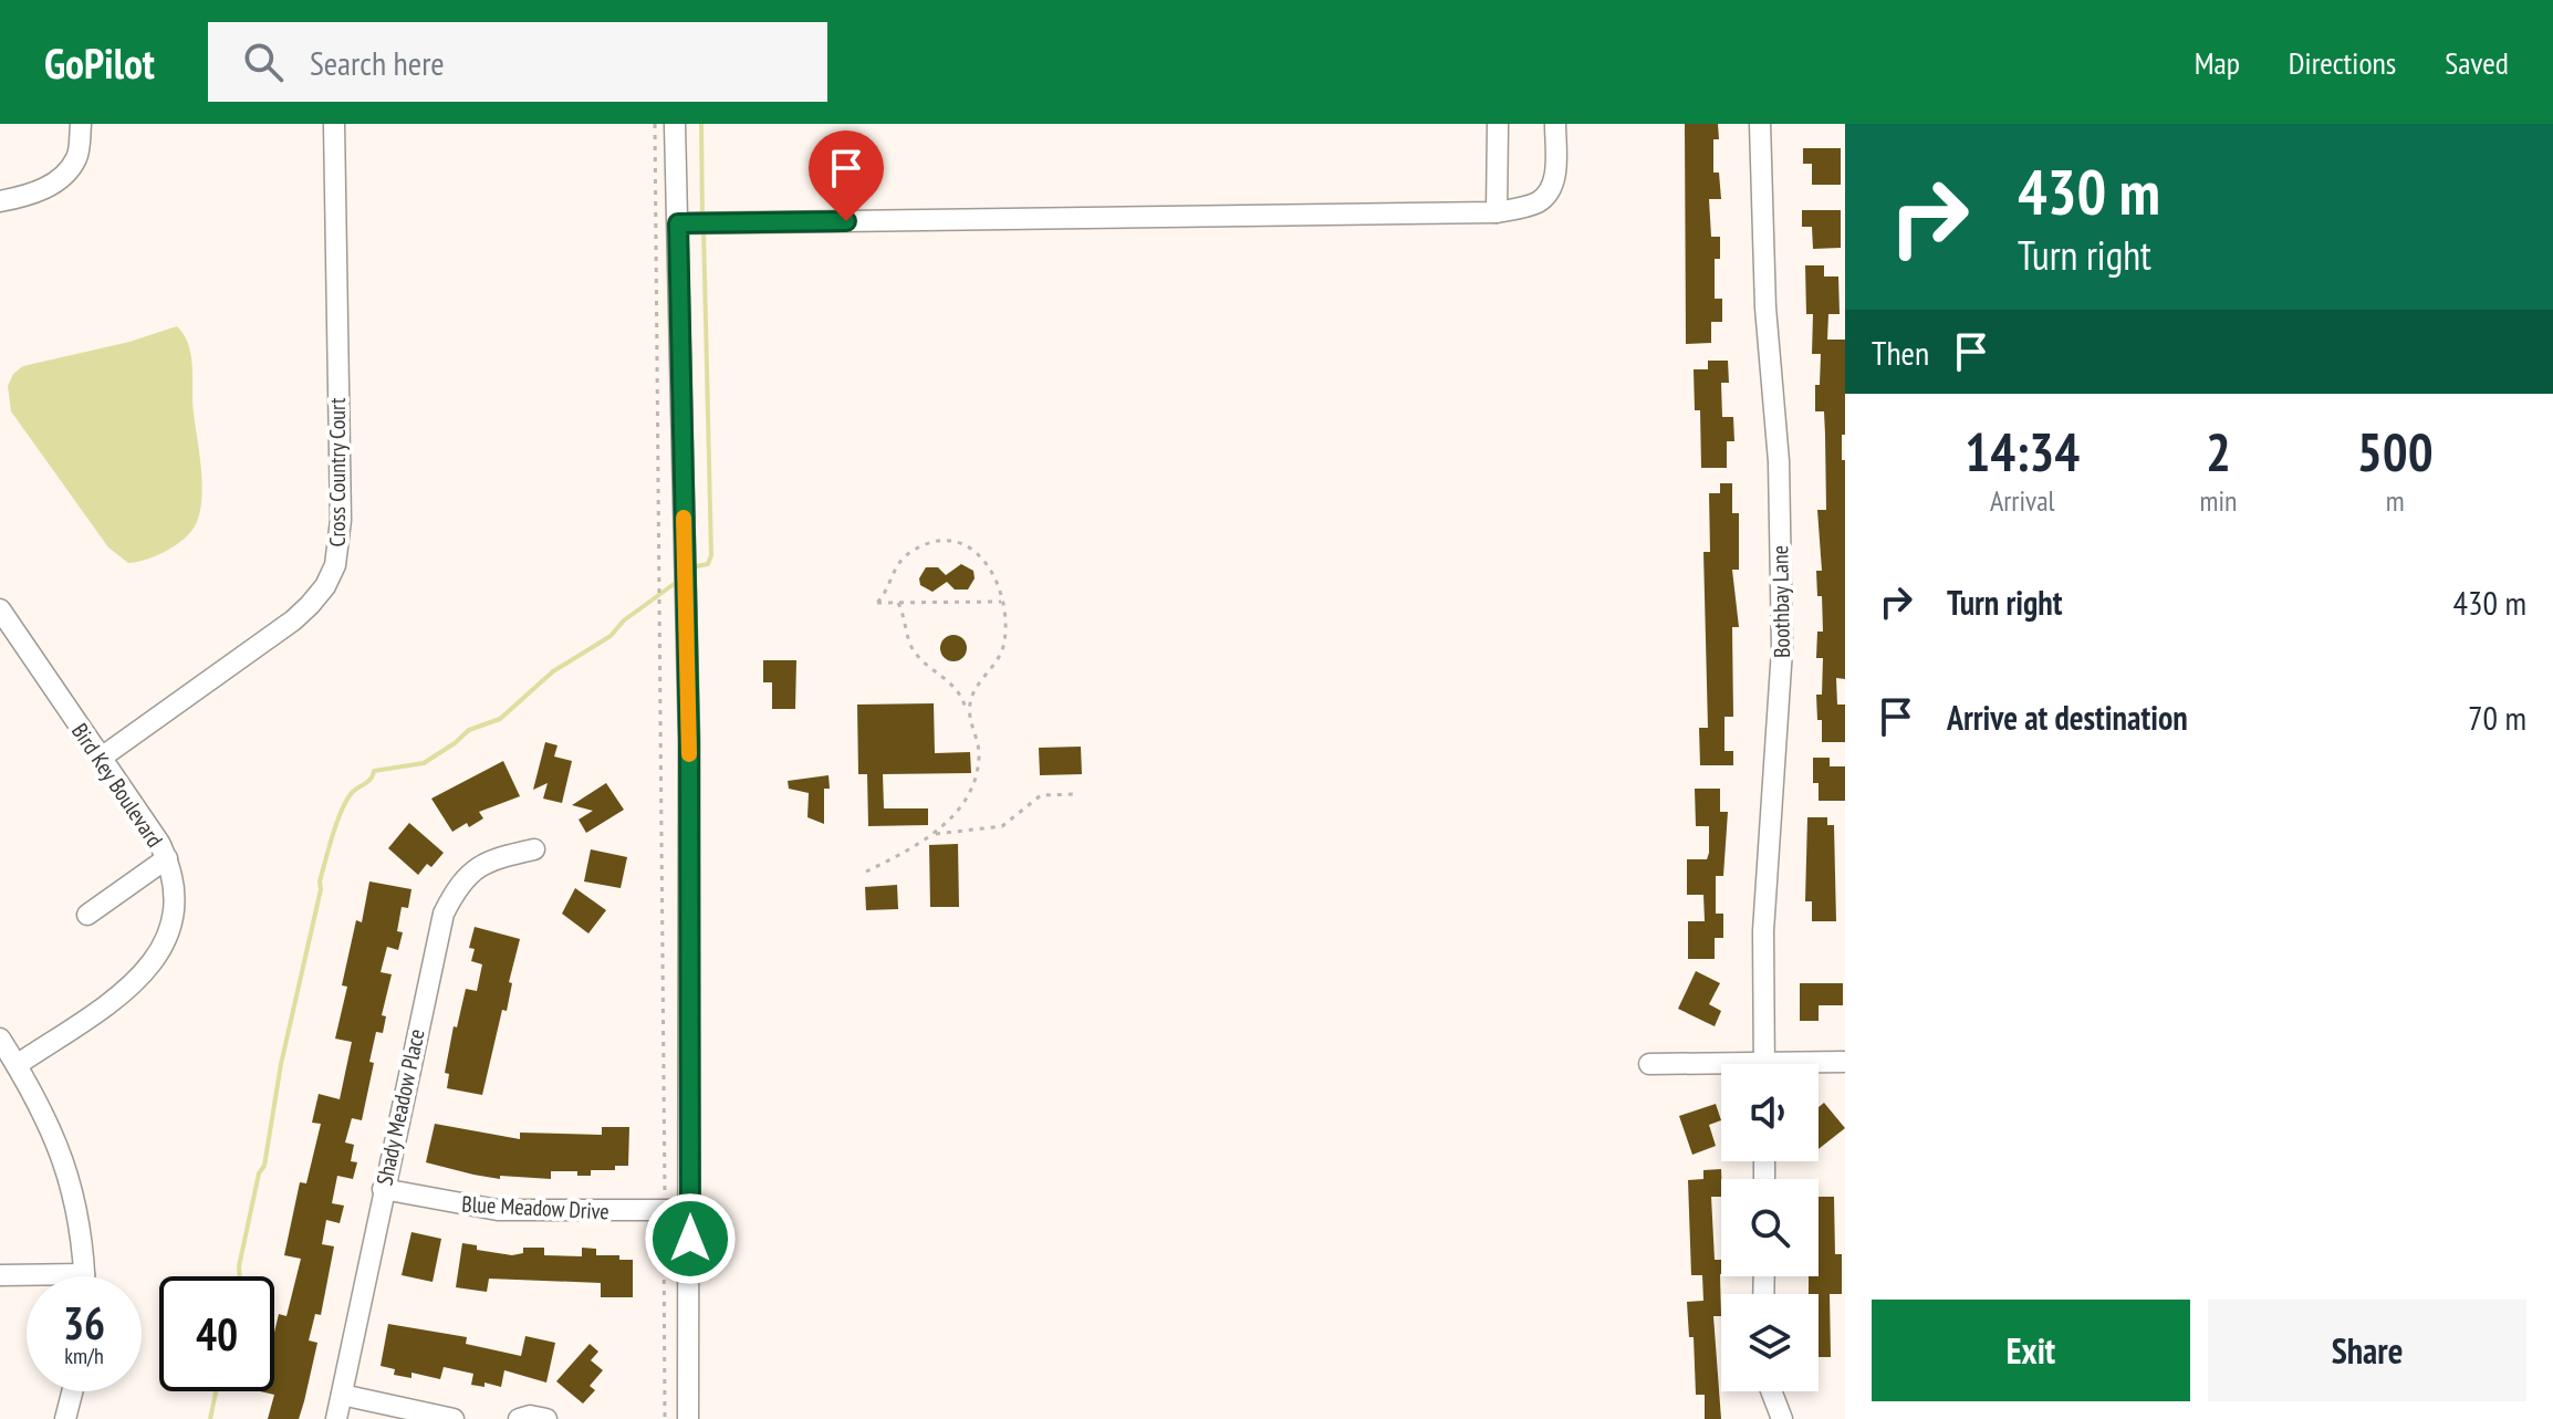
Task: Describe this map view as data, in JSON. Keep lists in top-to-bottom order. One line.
{"streets":{"street":["Cross Country Court","Boothbay Lane","Bird Key Boulevard","Shady Meadow Place","Blue Meadow Drive"]},"crossings":[["Cross Country Court","Bird Key Boulevard"],["Shady Meadow Place","Blue Meadow Drive"]],"page":{"header":"GoPilot","search":"Search here","nav":["Map","Directions","Saved"],"turn":["430 m","Turn right"],"then":"Then","eta":["14:34","Arrival","2","min","500","m"],"list":[{"name":"Turn right","value":"430 m"},{"name":"Arrive at destination","value":"70 m"}],"speed":"36 km/h","limit":"40","buttons":["Exit","Share"]}}
